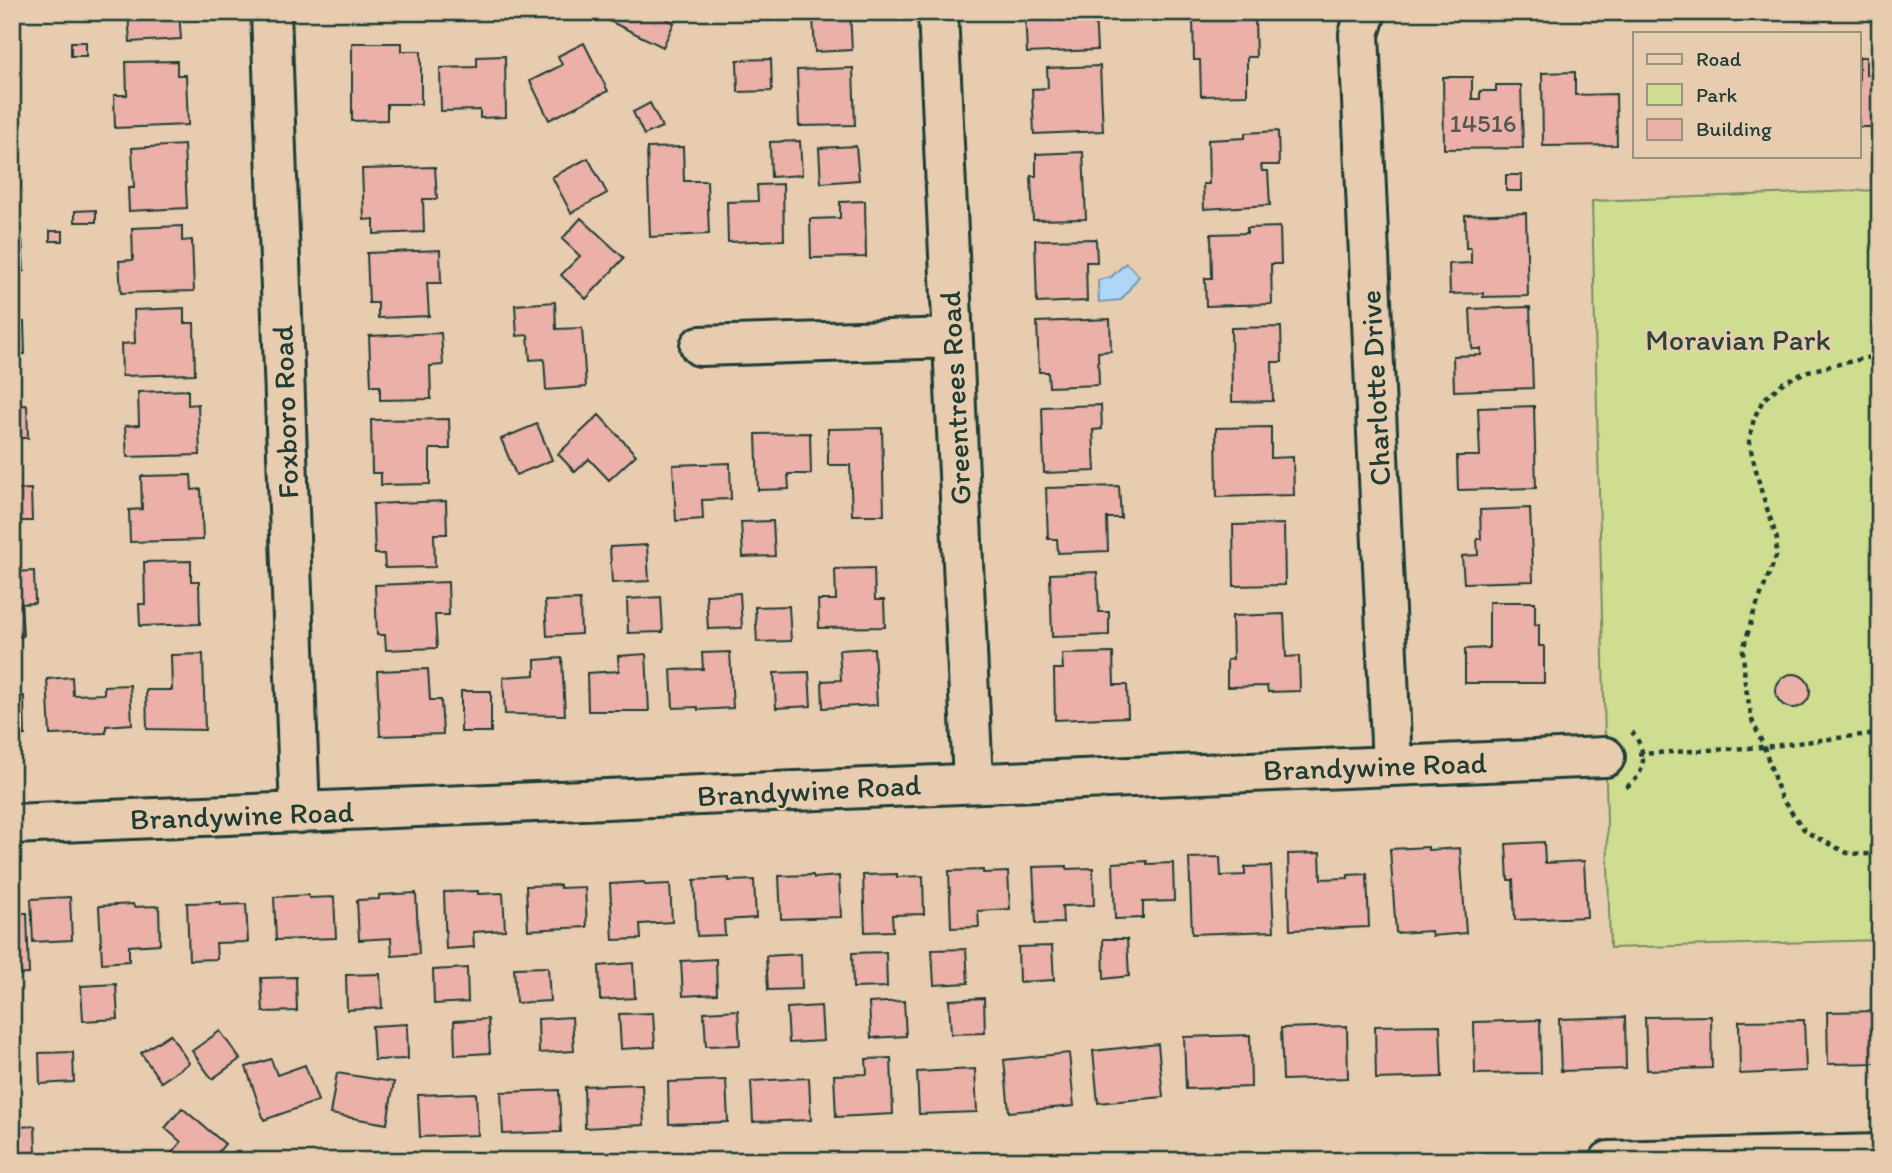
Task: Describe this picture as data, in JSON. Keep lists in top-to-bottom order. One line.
{"streets":{"street":["Charlotte Drive","Greentrees Road","Foxboro Road","Brandywine Road"]},"crossings":[["Charlotte Drive","Brandywine Road"],["Greentrees Road","Brandywine Road"],["Foxboro Road","Brandywine Road"]],"parks":["Moravian Park"],"house_numbers":["14516"],"legend":["Road","Park","Building"]}
